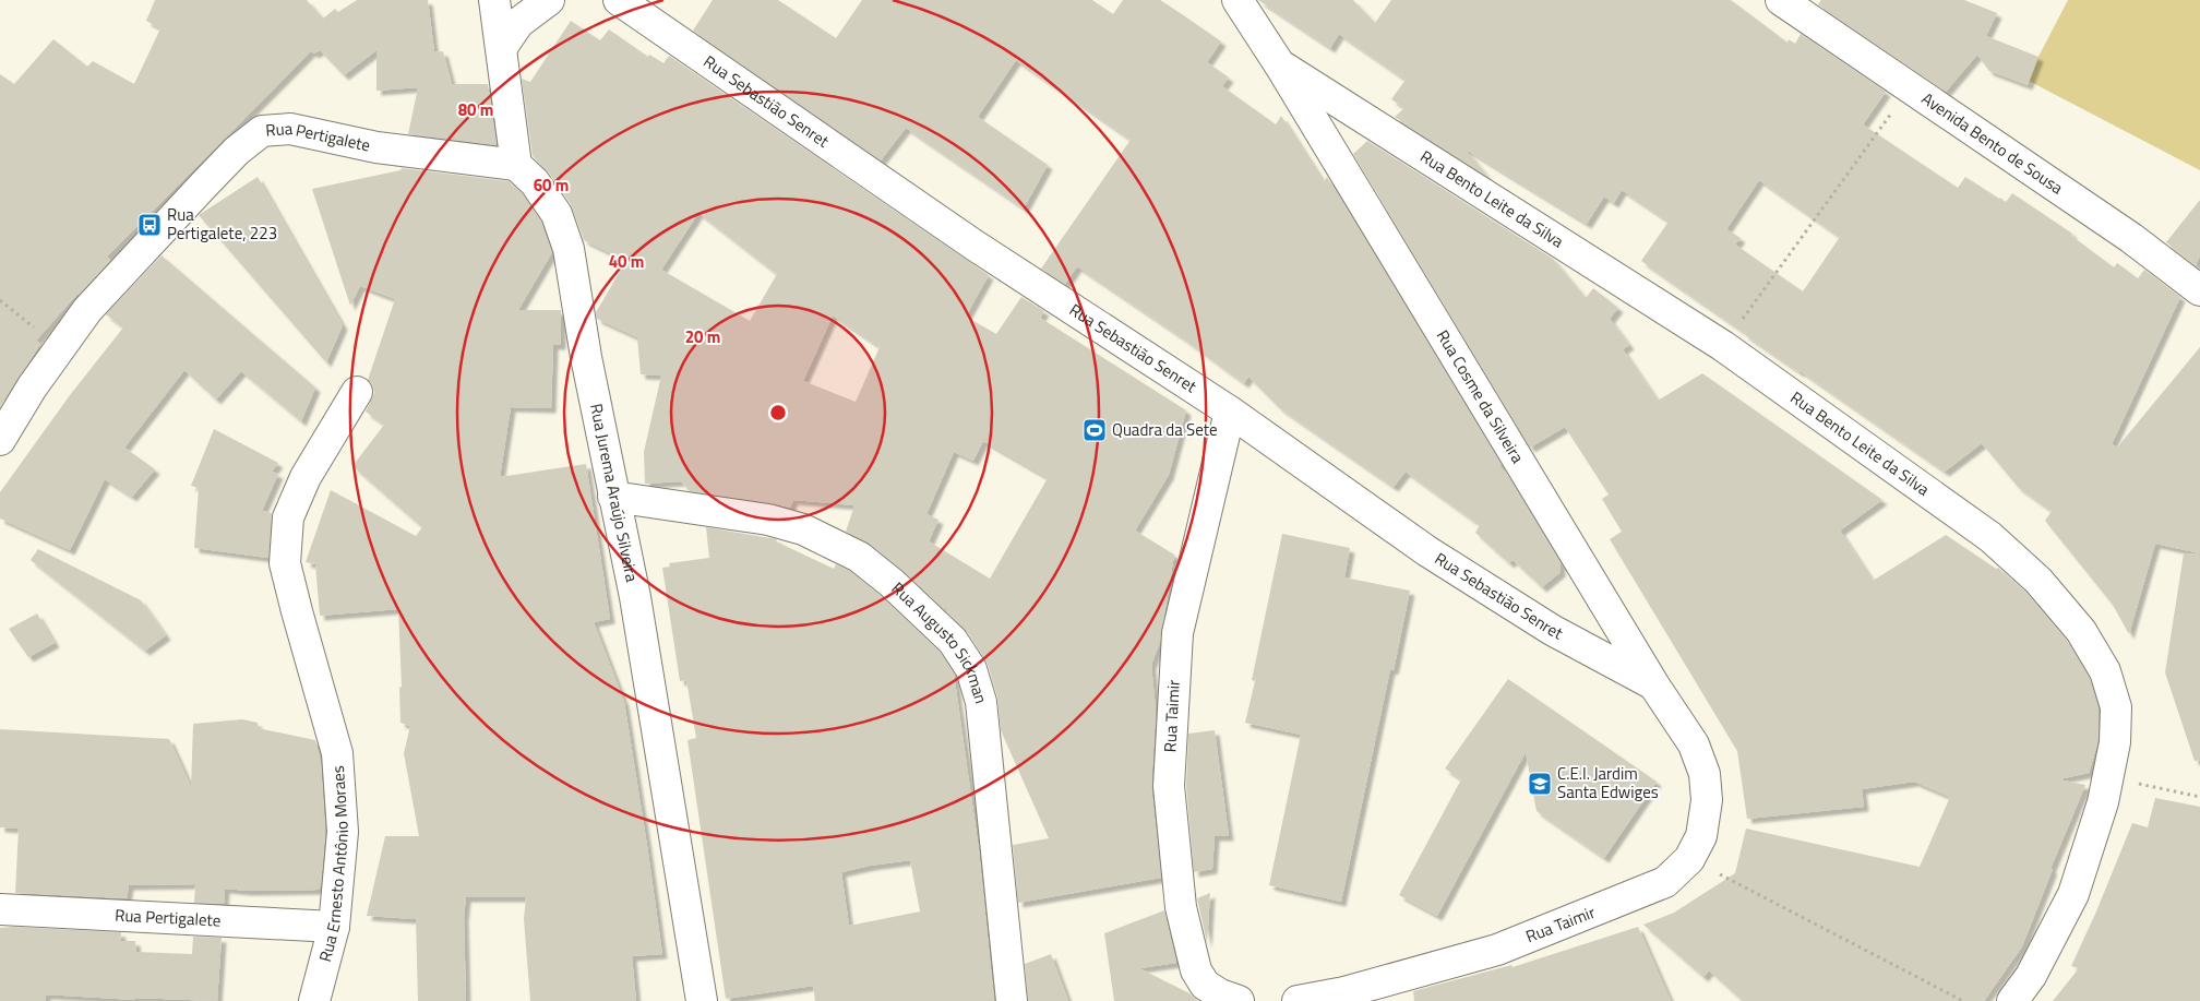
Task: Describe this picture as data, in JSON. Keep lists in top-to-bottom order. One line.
{"streets":{"street":["Rua Sebastião Senret","Rua Pertigalete","Avenida Bento de Sousa","Rua Bento Leite da Silva","Rua Cosme da Silveira","Rua Jurema Araújo Silveira","Rua Augusto Sickman","Rua Taimir","Rua Ernesto Antônio Moraes"]},"crossings":[["Rua Sebastião Senret","Rua Cosme da Silveira"],["Rua Sebastião Senret","Rua Taimir"],["Rua Pertigalete","Rua Jurema Araújo Silveira"],["Rua Pertigalete","Rua Ernesto Antônio Moraes"],["Rua Bento Leite da Silva","Rua Cosme da Silveira"],["Rua Cosme da Silveira","Rua Taimir"],["Rua Jurema Araújo Silveira","Rua Augusto Sickman"]],"places":{"bus stop":["Rua Pertigalete, 223"],"sports":["Quadra da Sete"],"school or university":["C.E.I. Jardim Santa Edwiges"]},"rings":["80 m","60 m","40 m","20 m"]}
